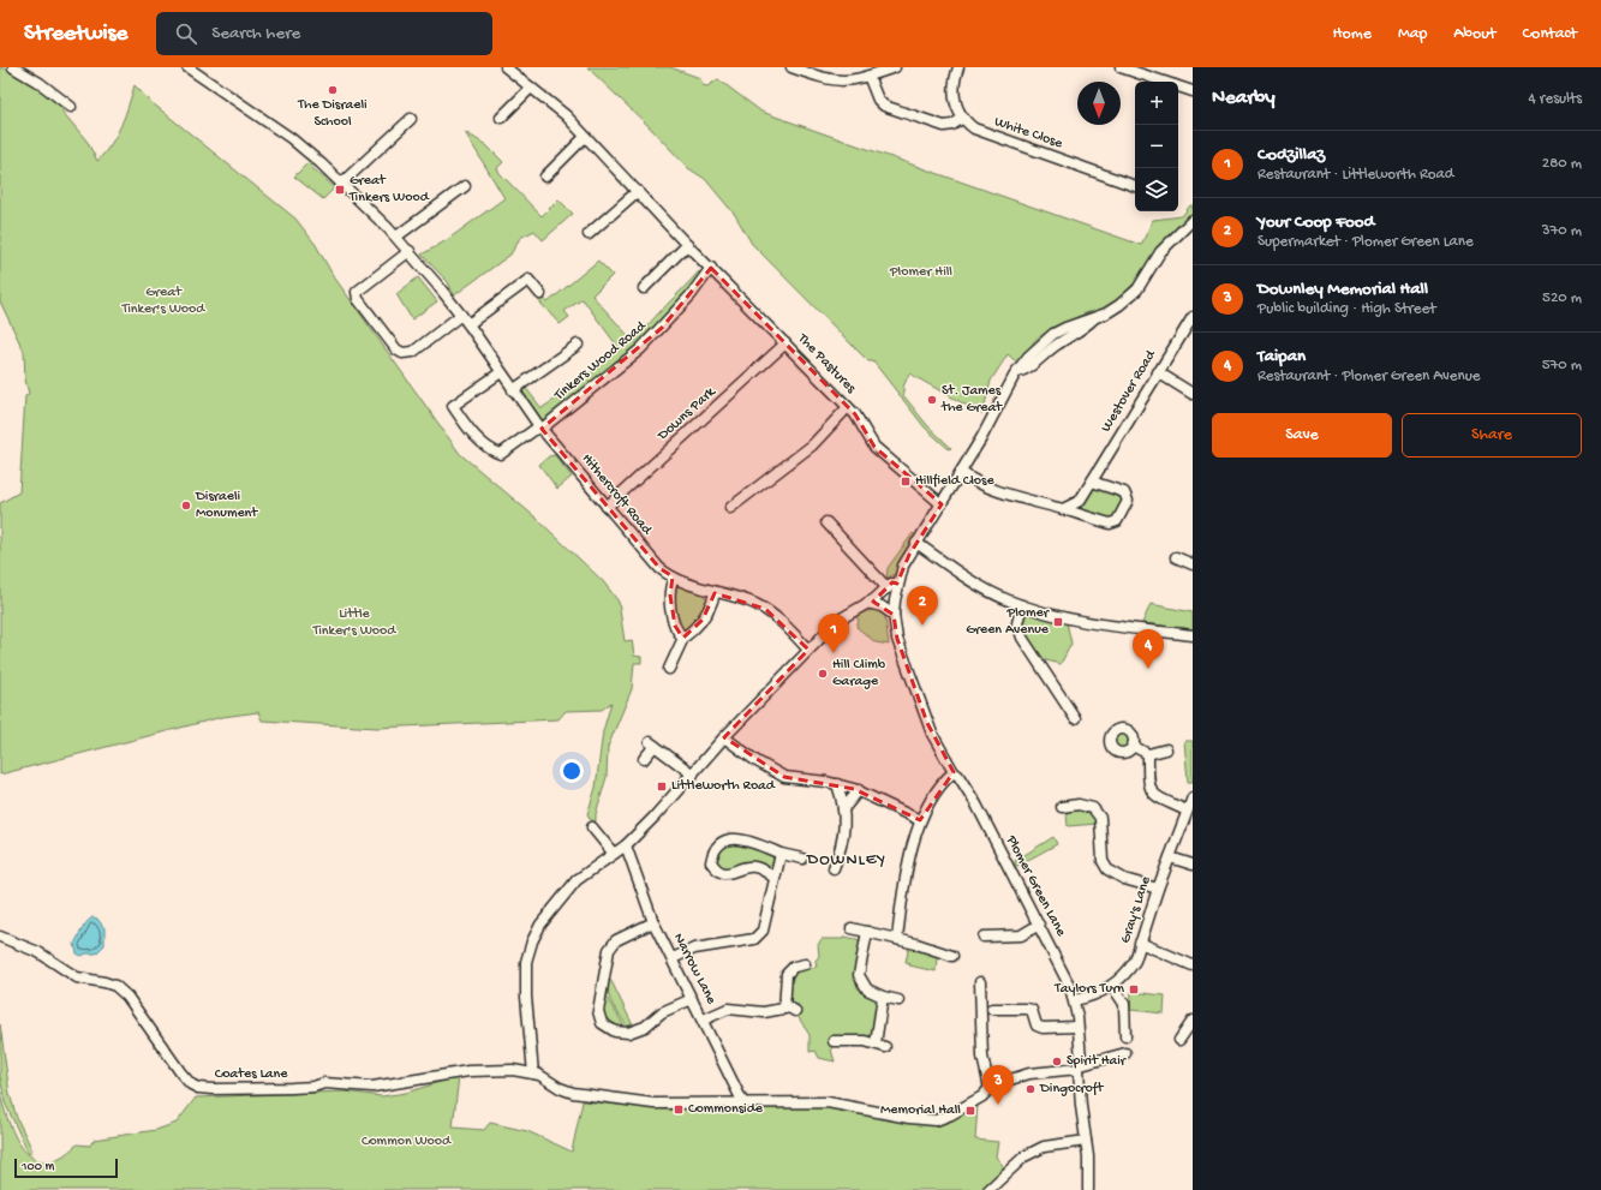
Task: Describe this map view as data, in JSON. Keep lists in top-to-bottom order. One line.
{"streets":{"street":["White Close","Tinkers Wood Road","The Pastures","Westover Road","Downs Park","Hithercroft Road","Plomer Green Lane","Gray's Lane","Narrow Lane","Coates Lane"]},"crossings":[["Tinkers Wood Road","The Pastures"],["Tinkers Wood Road","Hithercroft Road"],["The Pastures","Downs Park"],["Downs Park","Hithercroft Road"],["Plomer Green Lane","Gray's Lane"]],"districts":["DOWNLEY"],"parks":["Plomer Hill","Great Tinker's Wood","Little Tinker's Wood","Common Wood"],"places":{"other":["The Disraeli School","St. James the Great","Disraeli Monument","Hill Climb Garage","Spirit Hair","Dingocroft"],"transit":["Great Tinkers Wood","Hillfield Close","Plomer Green Avenue","Littleworth Road","Taylors Turn","Commonside","Memorial Hall"]},"scale_bar":"100 m","north":"bottom","page":{"header":"Streetwise","search":"Search here","nav":["Home","Map","About","Contact"],"heading":["Nearby","4 results"],"map_buttons":["+","−"],"list":[{"mark":"1","name":"Codzillaz","note":"Restaurant · Littleworth Road","value":"280 m"},{"mark":"2","name":"Your Coop Food","note":"Supermarket · Plomer Green Lane","value":"370 m"},{"mark":"3","name":"Downley Memorial Hall","note":"Public building · High Street","value":"520 m"},{"mark":"4","name":"Taipan","note":"Restaurant · Plomer Green Avenue","value":"570 m"}],"buttons":["Save","Share"],"pins":["2","1","4","3"],"scale":"100 m"}}
